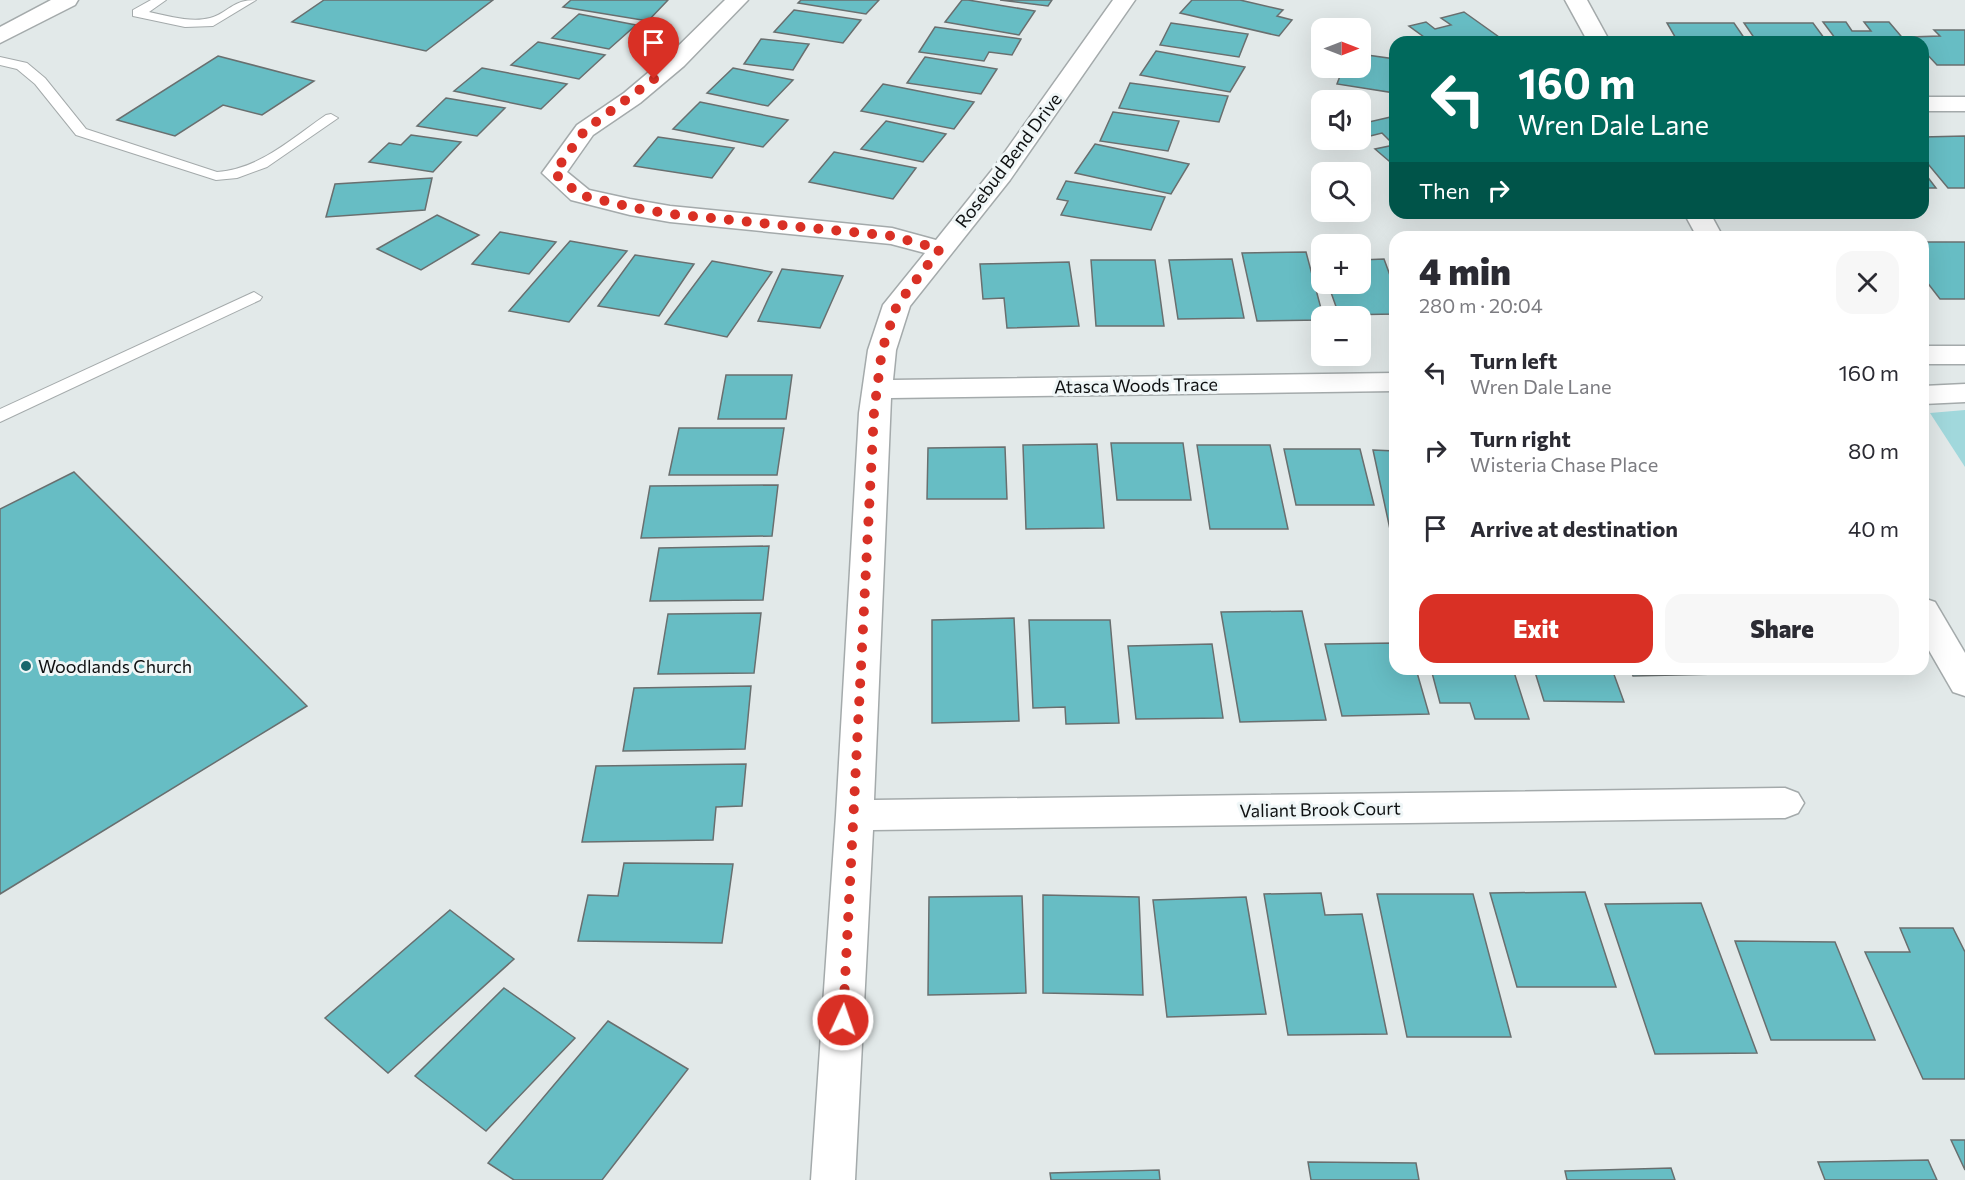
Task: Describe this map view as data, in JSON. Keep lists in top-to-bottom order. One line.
{"streets":{"street":["Rosebud Bend Drive","Atasca Woods Trace","Valiant Brook Court"]},"crossings":[["Rosebud Bend Drive","Atasca Woods Trace"],["Rosebud Bend Drive","Valiant Brook Court"]],"places":["Woodlands Church"],"north":"right","page":{"map_buttons":["+","−"],"turn":["160 m","Wren Dale Lane"],"then":"Then","heading":["4 min","280 m · 20:04"],"list":[{"name":"Turn left","note":"Wren Dale Lane","value":"160 m"},{"name":"Turn right","note":"Wisteria Chase Place","value":"80 m"},{"name":"Arrive at destination","value":"40 m"}],"buttons":["Exit","Share"]}}
